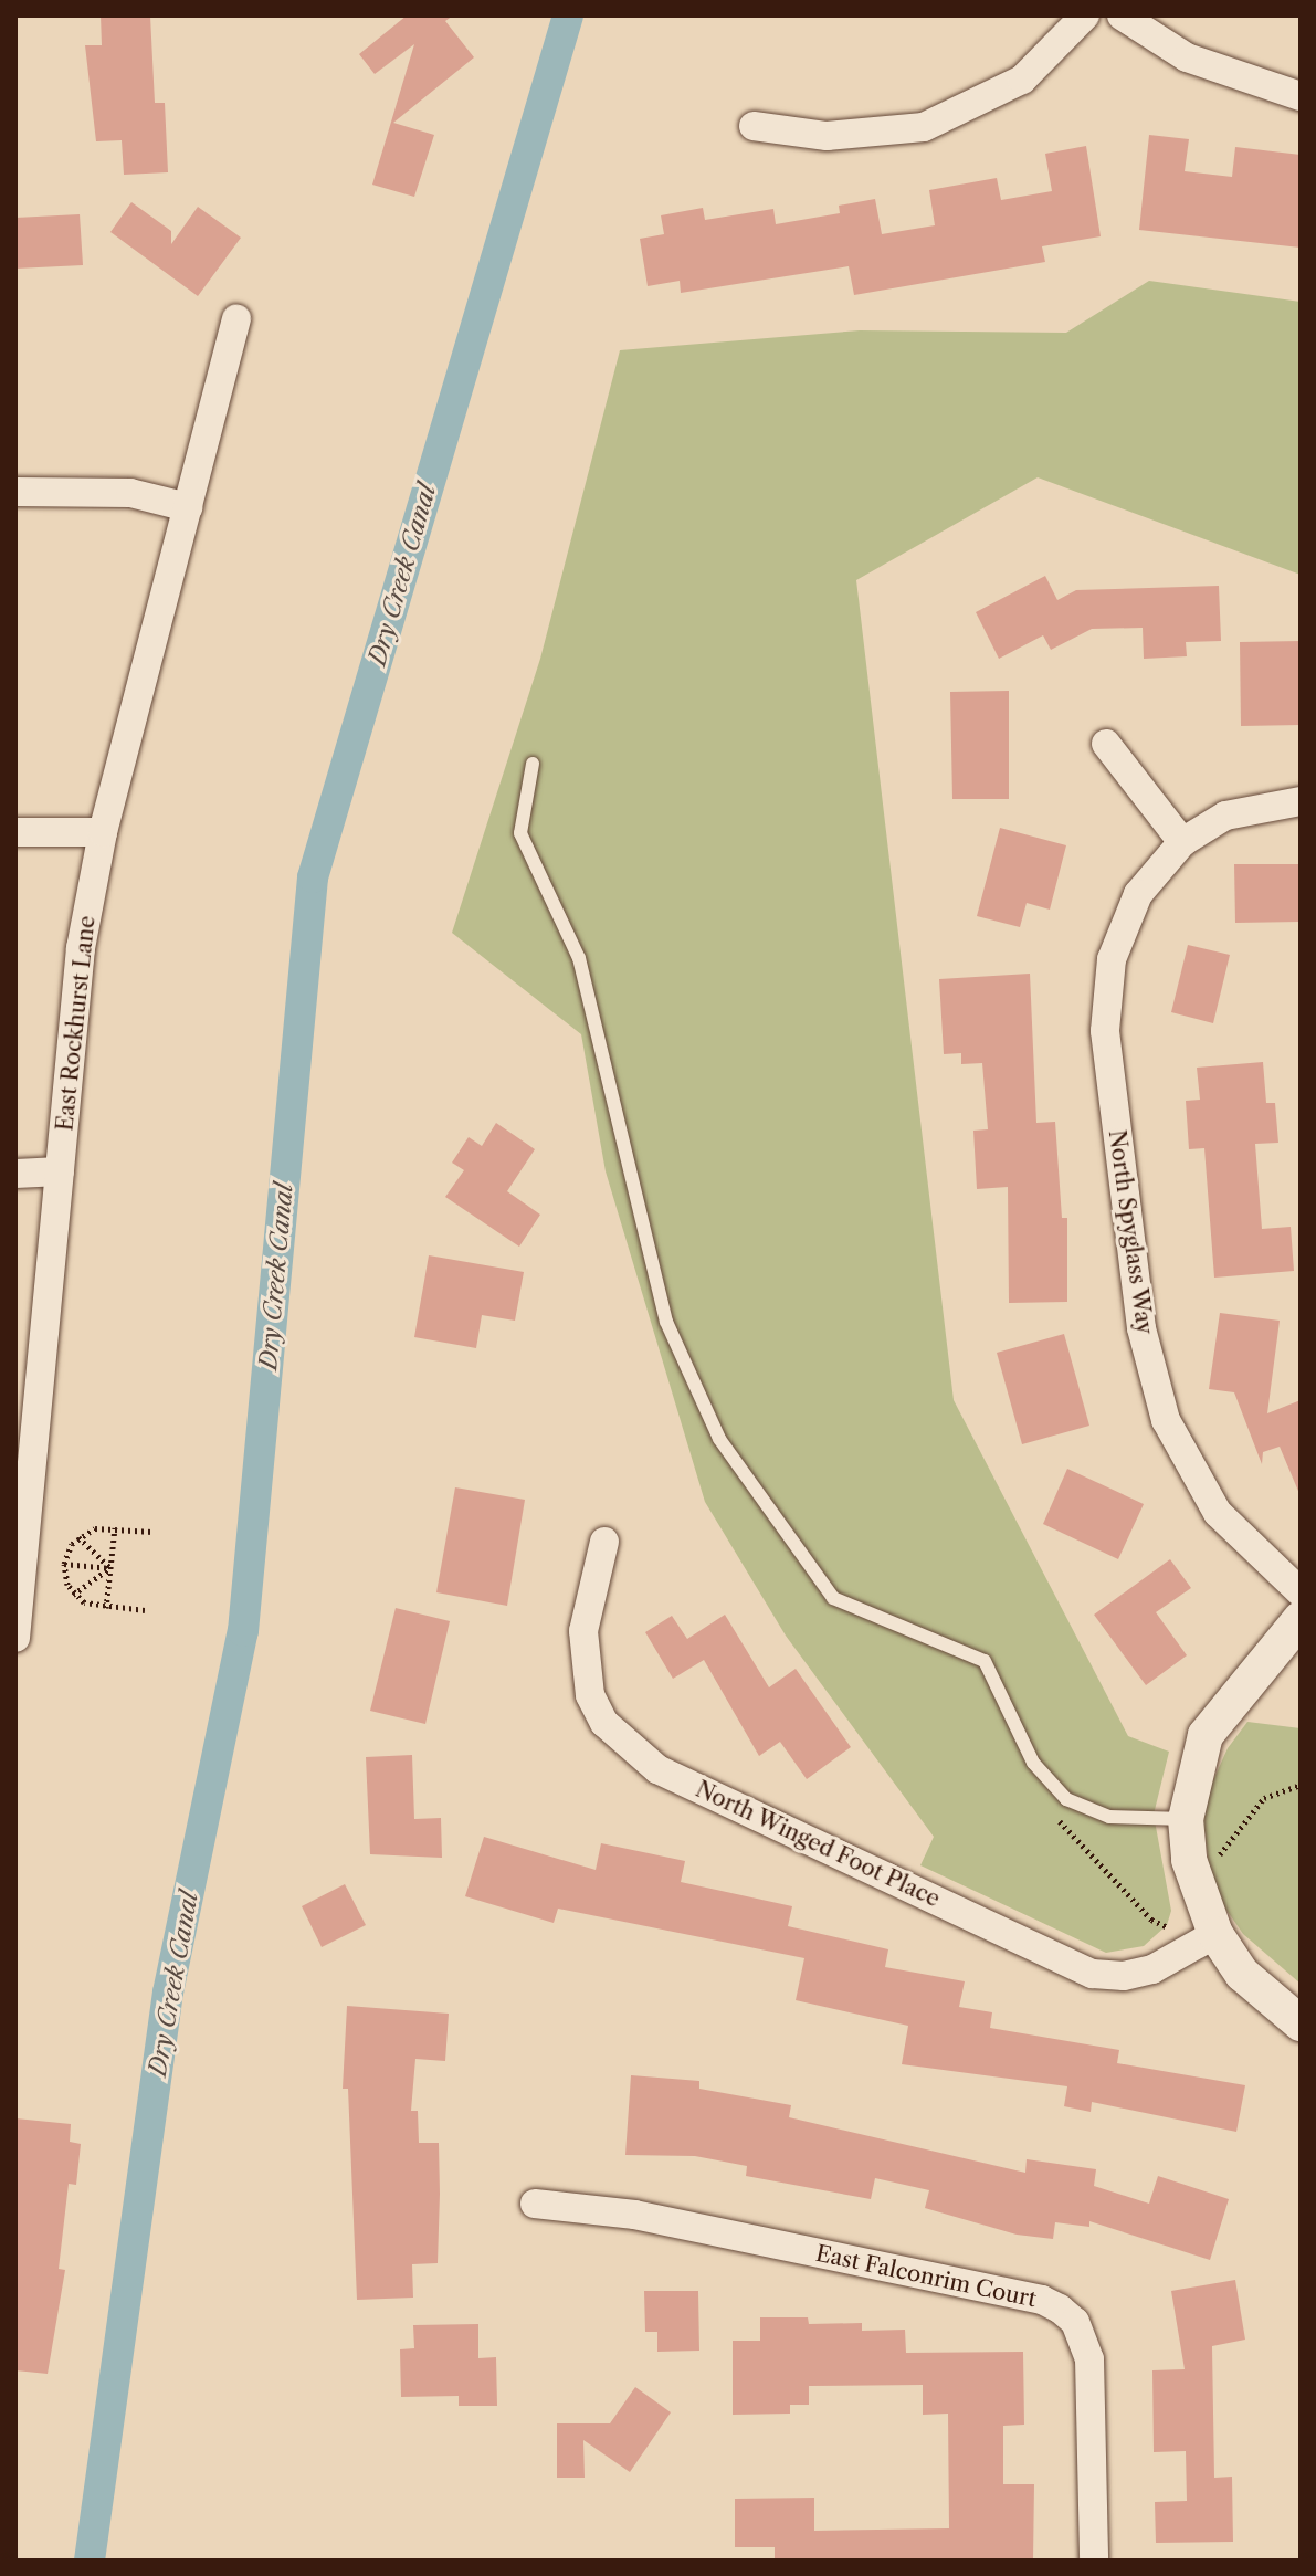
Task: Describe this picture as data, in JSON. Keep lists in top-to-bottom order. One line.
{"streets":{"street":["East Rockhurst Lane","North Spyglass Way","North Winged Foot Place","East Falconrim Court"]},"water":["Dry Creek Canal"]}
